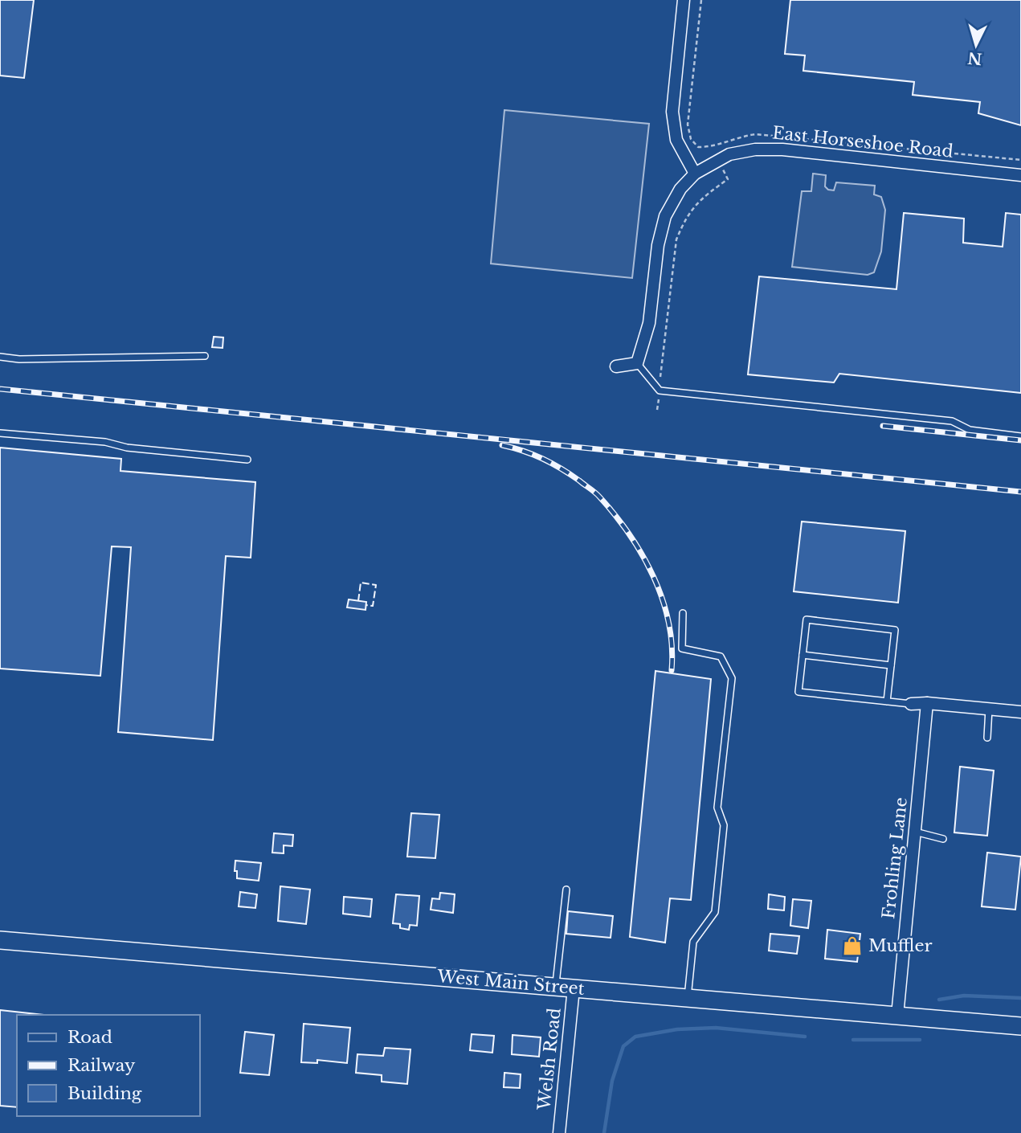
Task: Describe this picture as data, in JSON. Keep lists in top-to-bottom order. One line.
{"streets":{"main road":["West Main Street"],"street":["East Horseshoe Road","Frohling Lane","Welsh Road"]},"crossings":[["Frohling Lane","West Main Street"],["West Main Street","Welsh Road"]],"places":{"shop":["Muffler"]},"legend":["Road","Railway","Building"],"north":"bottom"}
